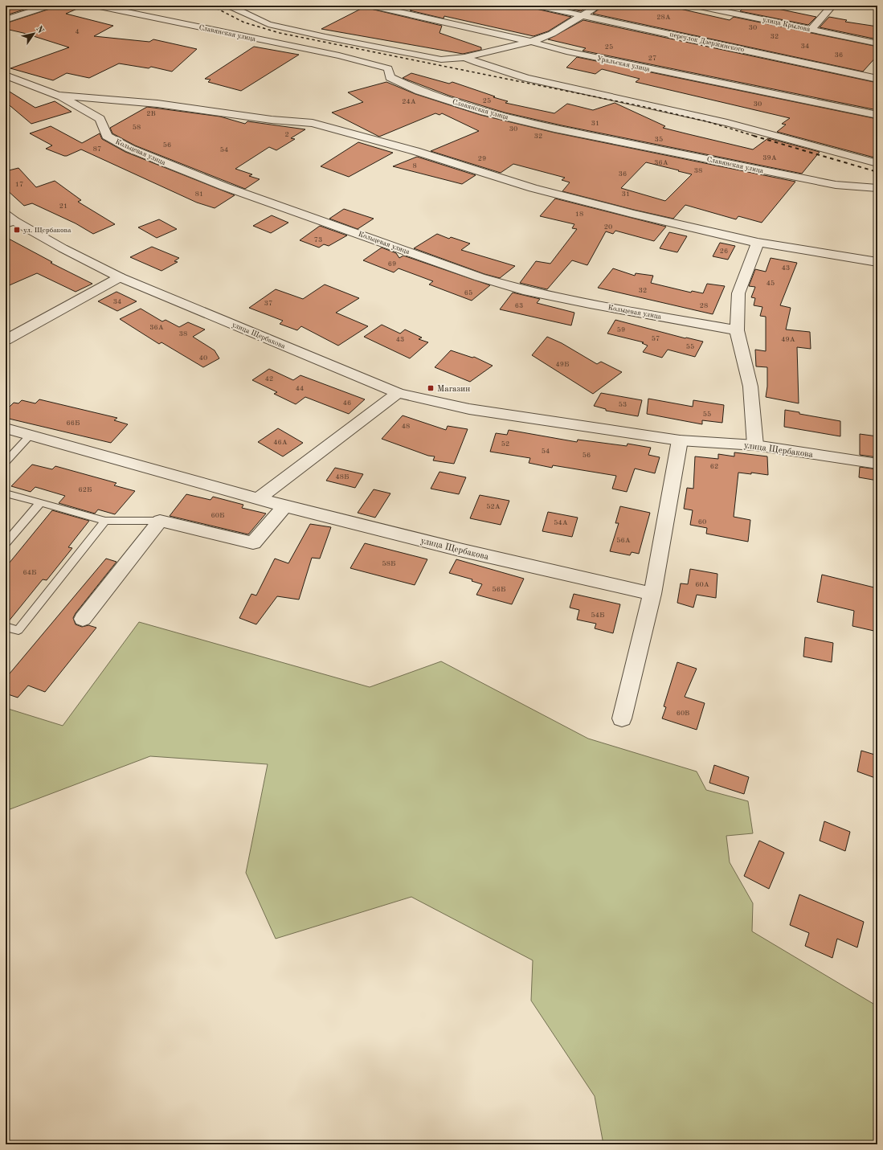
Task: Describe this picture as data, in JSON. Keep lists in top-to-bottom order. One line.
{"streets":{"street":["улица Крылова","Славянская улица","переулок Дзержинского","Уральская улица","Кольцевая улица","улица Щербакова"]},"places":{"transit":["ул. Щербакова","Магазин"]},"house_numbers":["28А","30","4","32","34","25","36","27","25","24А","30","2В","31","58","30","2","32","35","56","87","54","39А","29","36А","8","38","36","17","81","31","21","18","20","73","26","69","43","45","32","65","34","37","63","28","36А","59","38","57","43","49А","55","40","49Б","42","44","46","53","55","66Б","48","46А","52","54","56","62","48Б","62Б","52А","60Б","60","54А","56А","58Б","64Б","60А","56Б","54Б","60В"],"north":"top right"}
